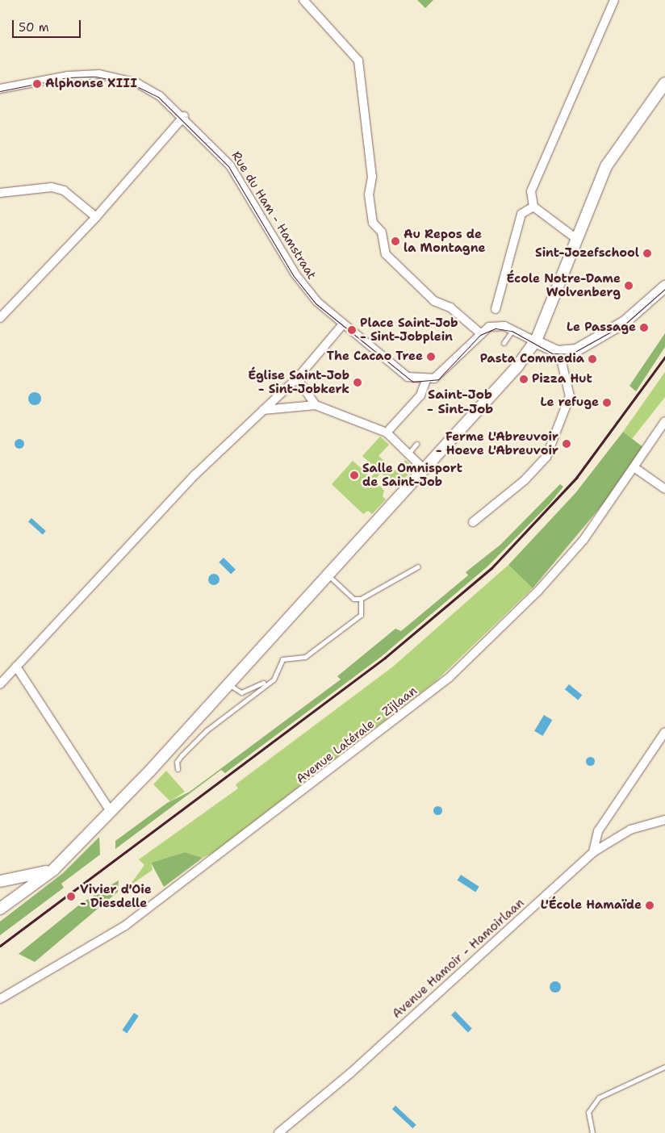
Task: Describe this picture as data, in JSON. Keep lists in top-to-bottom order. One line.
{"streets":{"street":["Rue du Ham - Hamstraat","Avenue Latérale - Zijlaan","Avenue Hamoir - Hamoirlaan"]},"districts":["Saint-Job - Sint-Job"],"places":["Alphonse XIII","Au Repos de la Montagne","Sint-Jozefschool","École Notre-Dame Wolvenberg","Le Passage","Place Saint-Job - Sint-Jobplein","The Cacao Tree","Pasta Commedia","Pizza Hut","Église Saint-Job - Sint-Jobkerk","Le refuge","Ferme L'Abreuvoir - Hoeve L'Abreuvoir","Salle Omnisport de Saint-Job","Vivier d'Oie - Diesdelle","L'École Hamaïde"],"scale_bar":"50 m"}
